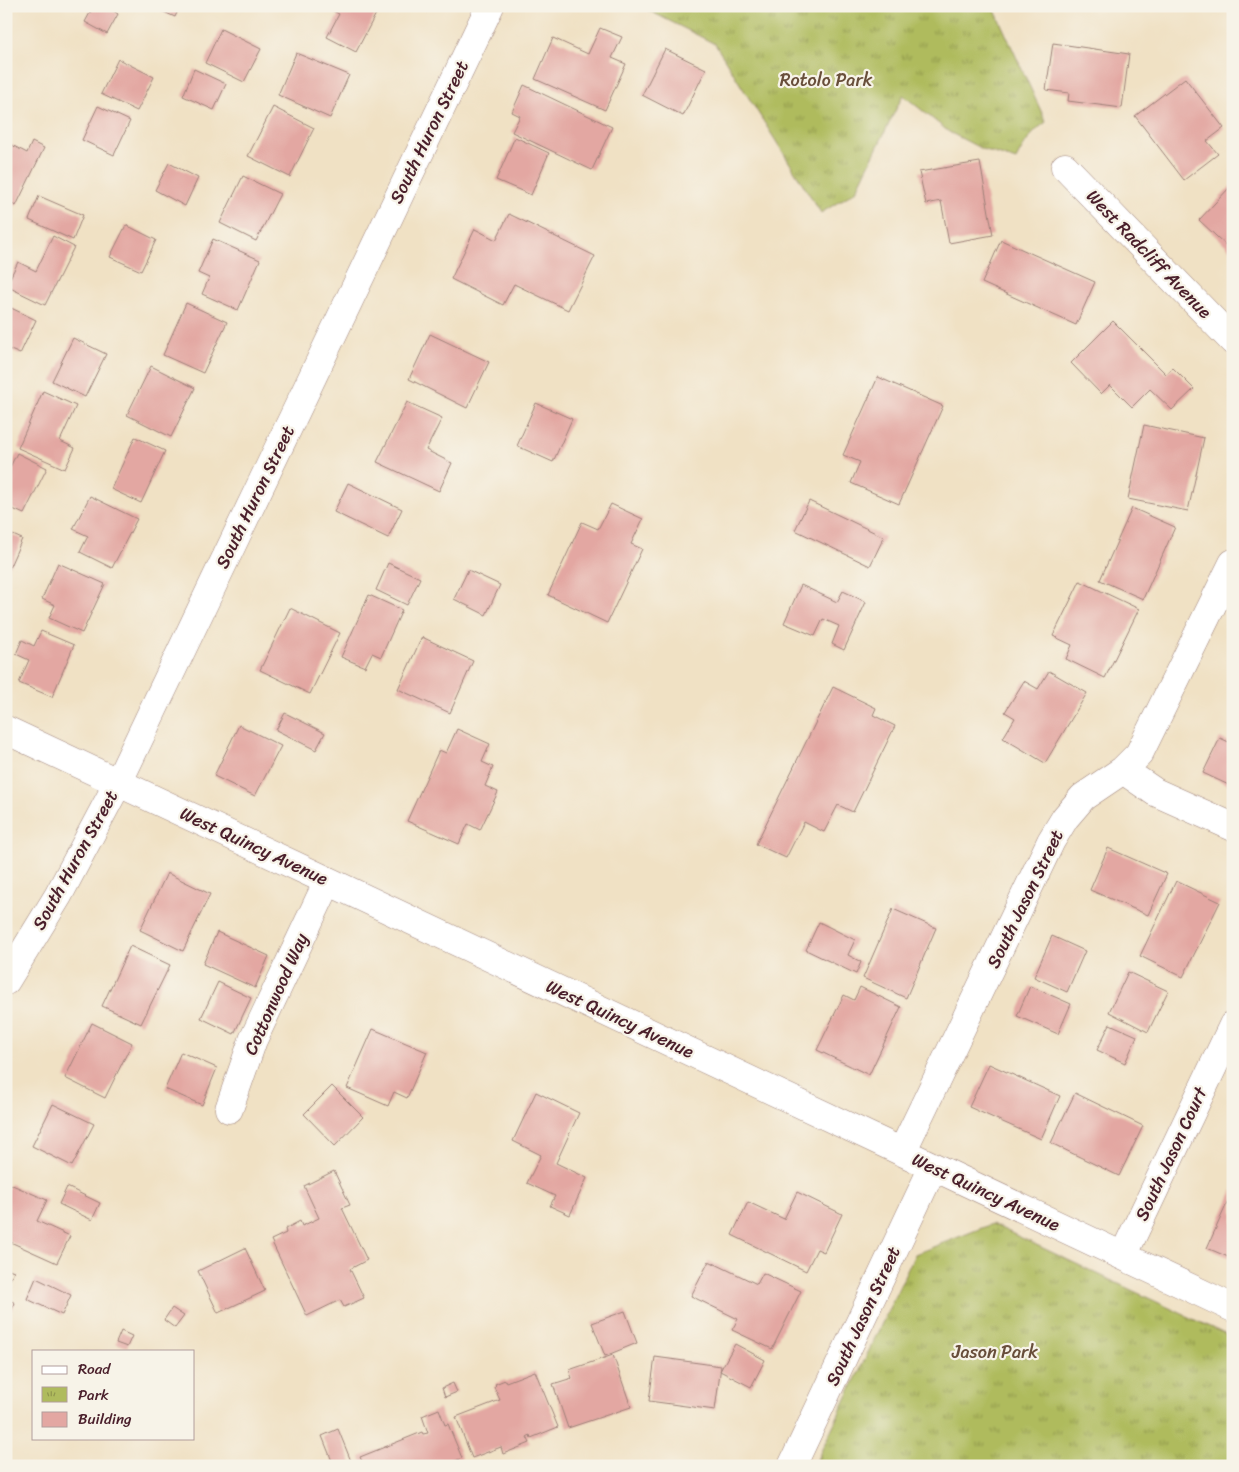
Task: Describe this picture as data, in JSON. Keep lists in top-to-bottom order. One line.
{"streets":{"street":["South Huron Street","West Radcliff Avenue","West Quincy Avenue","South Jason Street","Cottonwood Way","South Jason Court"]},"crossings":[["South Huron Street","West Quincy Avenue"],["West Quincy Avenue","South Jason Street"],["West Quincy Avenue","Cottonwood Way"],["West Quincy Avenue","South Jason Court"]],"parks":["Rotolo Park","Jason Park"],"legend":["Road","Park","Building"]}
